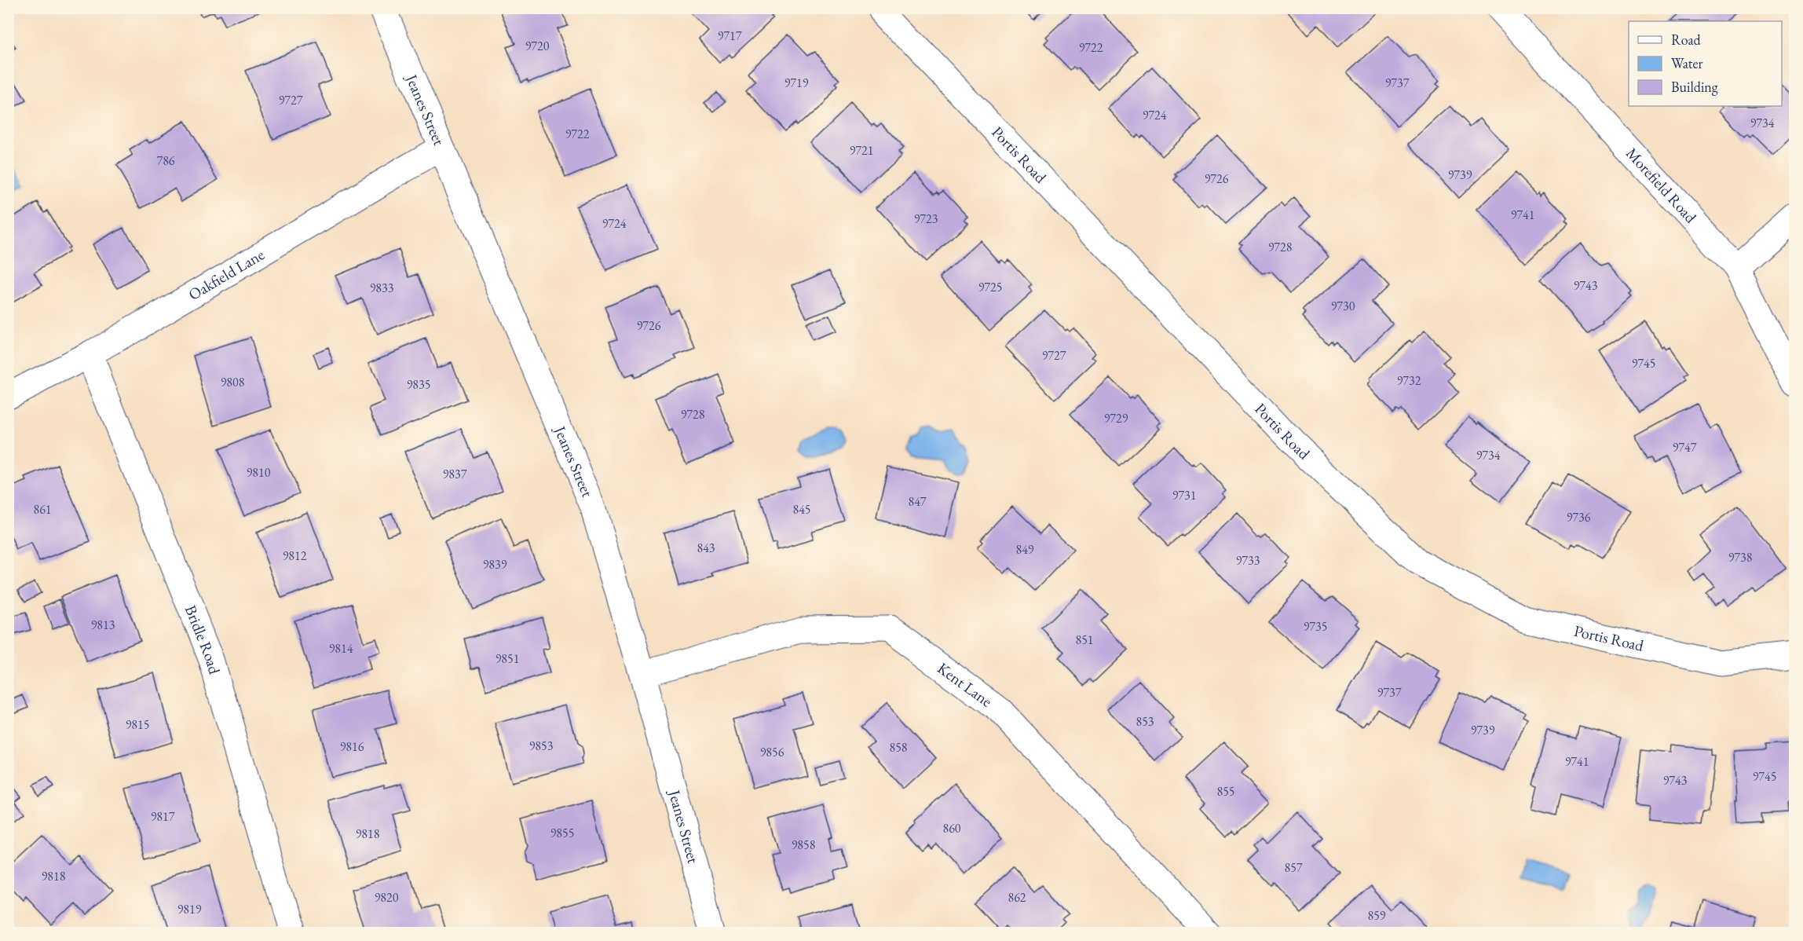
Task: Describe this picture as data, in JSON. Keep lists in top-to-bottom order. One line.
{"streets":{"street":["Jeanes Street","Portis Road","Morefield Road","Oakfield Lane","Bridle Road","Kent Lane"]},"crossings":[["Jeanes Street","Oakfield Lane"],["Jeanes Street","Kent Lane"],["Oakfield Lane","Bridle Road"]],"house_numbers":["9717","9720","9722","9719","9737","9727","9724","9734","9722","9721","786","9739","9726","9741","9723","9724","9728","9743","9725","9833","9730","9726","9727","9745","9732","9808","9835","9728","9729","9747","9734","9810","9837","9731","847","861","845","9736","843","849","9812","9738","9733","9839","9813","9735","851","9814","9851","9737","853","9815","9739","9853","9816","858","9856","9741","9745","9743","855","9817","860","9855","9818","9858","857","9818","9820","862","9819","859"],"legend":["Road","Water","Building"]}
